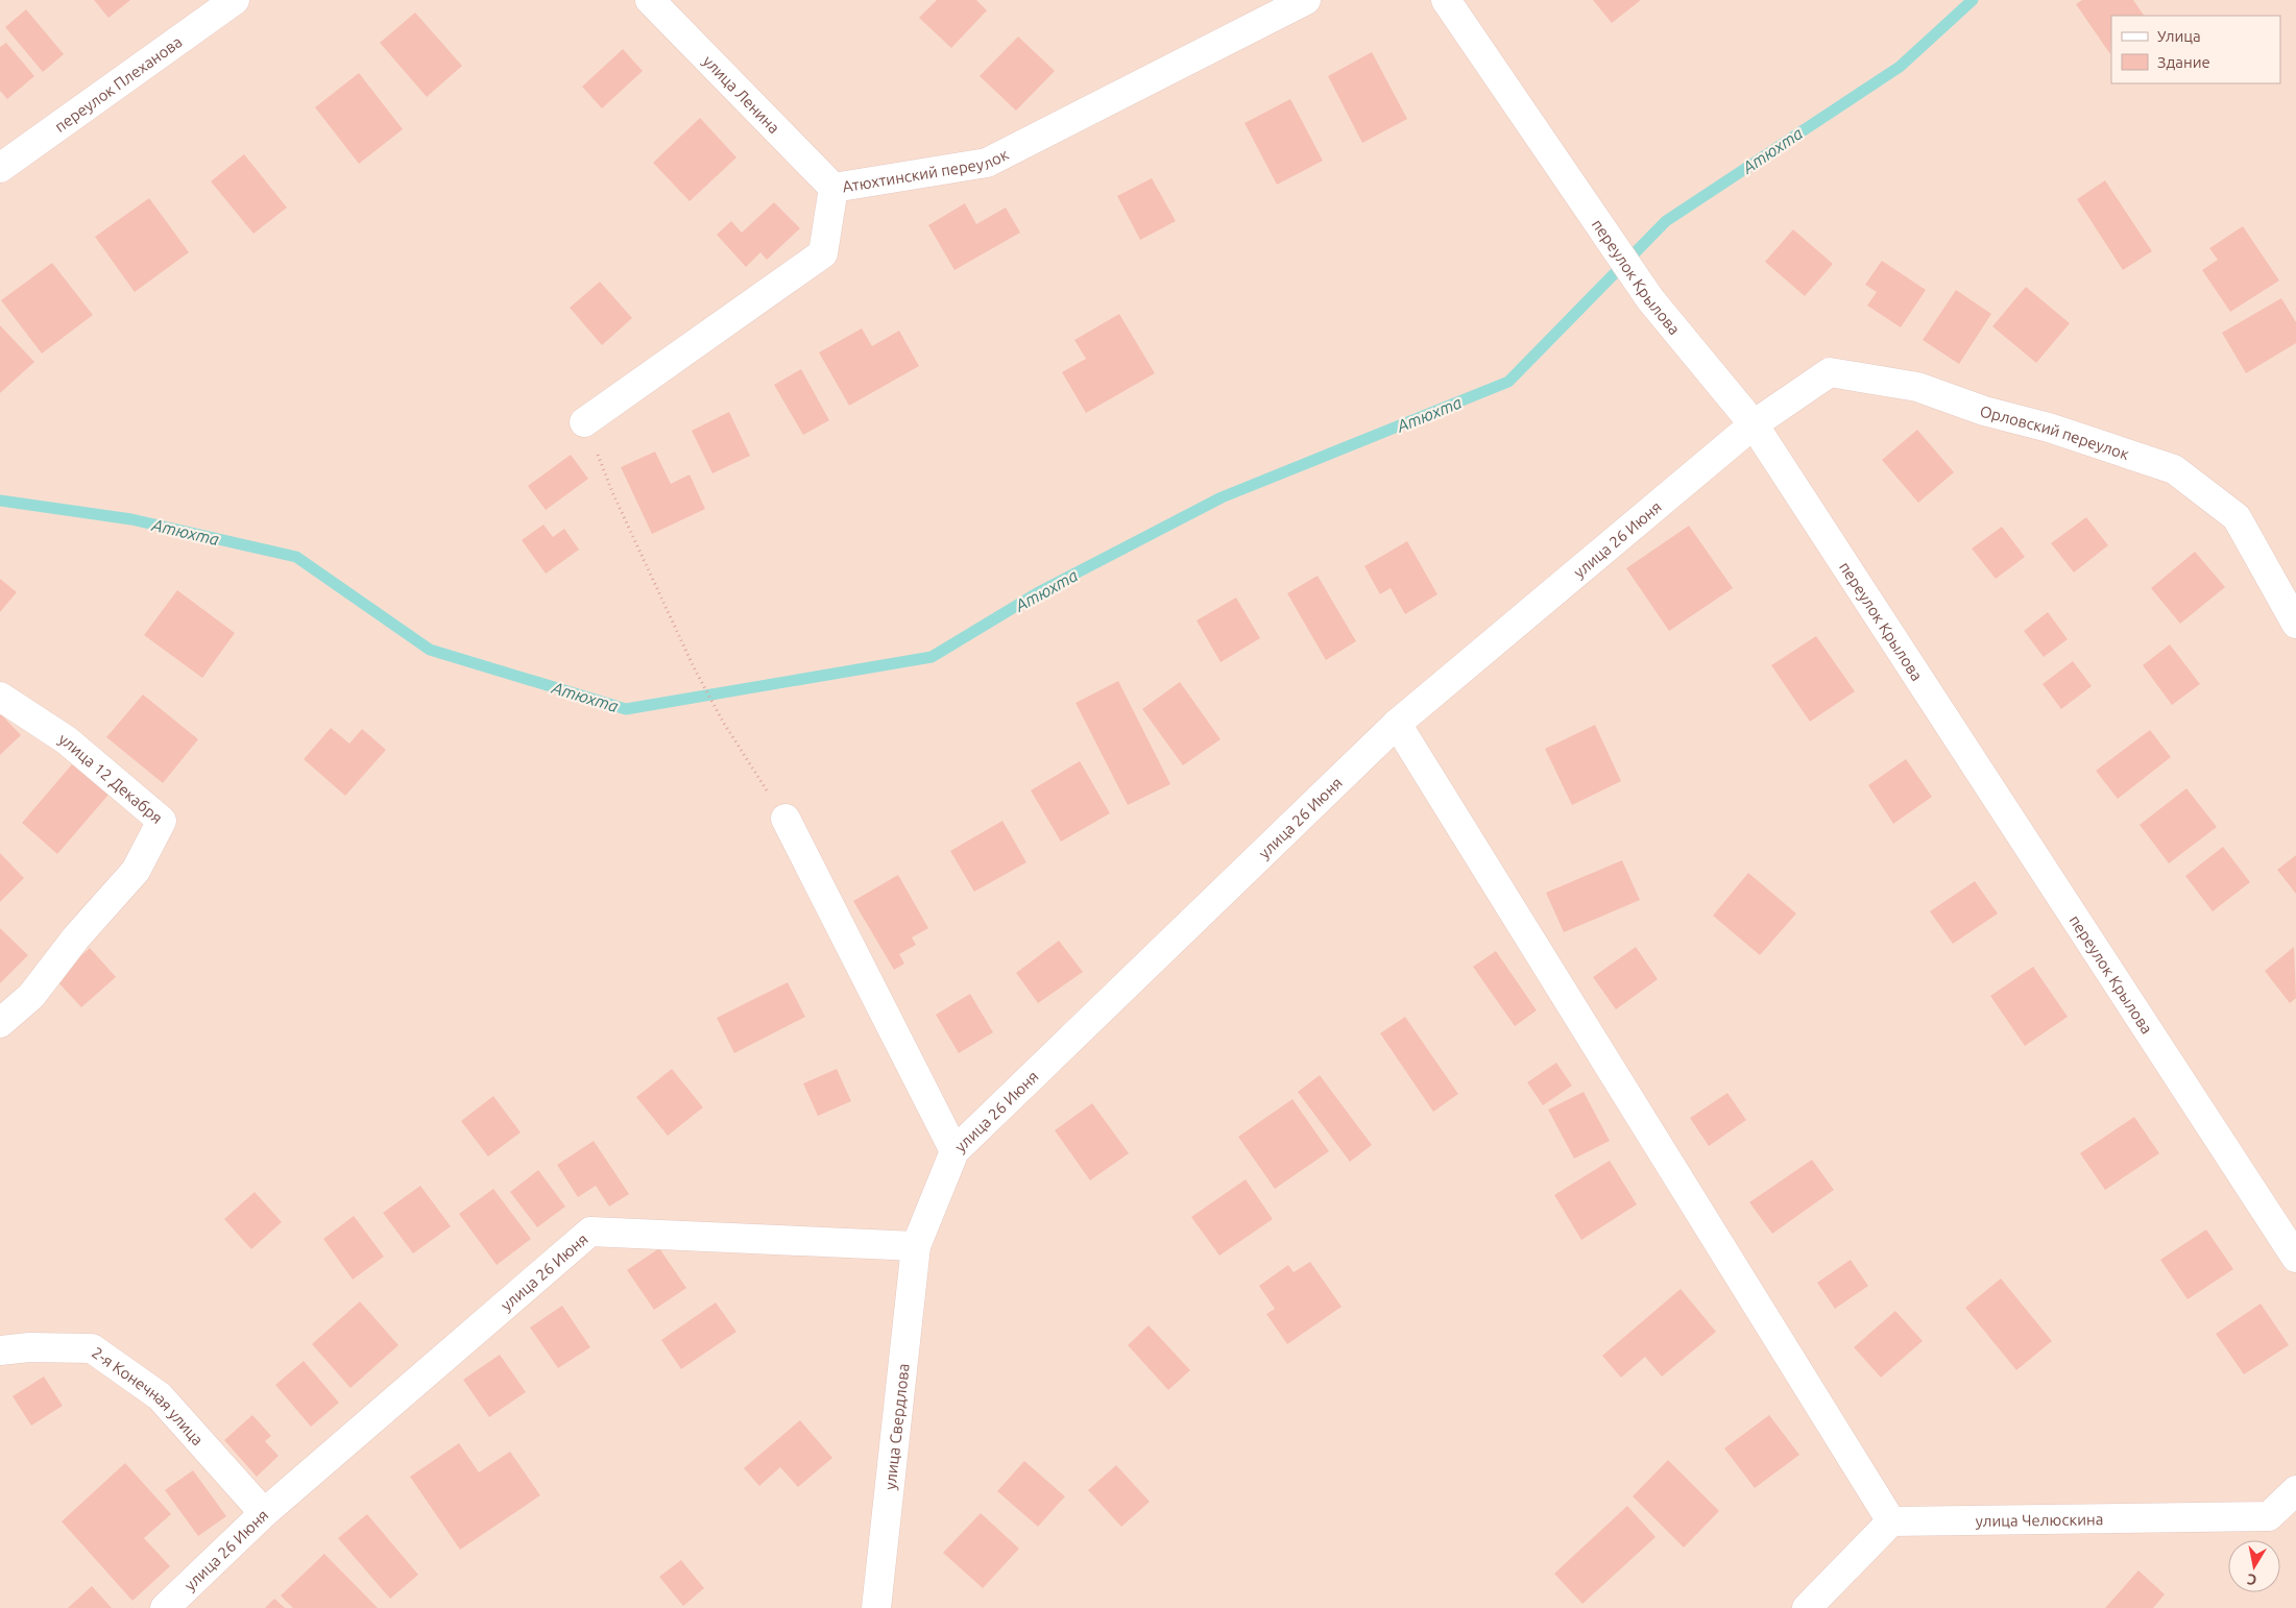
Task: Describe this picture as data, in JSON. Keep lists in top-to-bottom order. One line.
{"streets":{"street":["переулок Плеханова","улица Ленина","Атюхтинский переулок","переулок Крылова","Орловский переулок","улица 26 Июня","улица 12 Декабря","2-я Конечная улица","улица Свердлова","улица Челюскина"]},"crossings":[["улица Ленина","Атюхтинский переулок"],["переулок Крылова","Орловский переулок"],["переулок Крылова","улица 26 Июня"],["Орловский переулок","улица 26 Июня"],["улица 26 Июня","2-я Конечная улица"],["улица 26 Июня","улица Свердлова"]],"water":["Атюхта"],"legend":["Улица","Здание"],"north":"bottom"}
